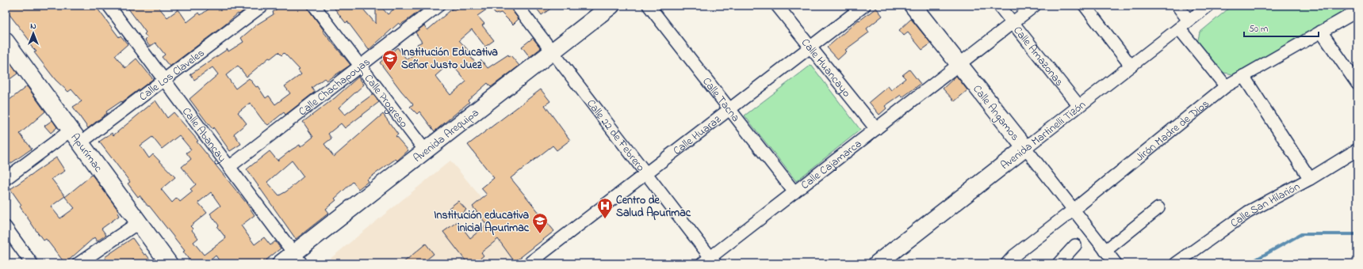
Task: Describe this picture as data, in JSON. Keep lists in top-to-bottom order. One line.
{"streets":{"street":["Calle Amazonas","Calle Huancayo","Calle Los Claveles","Calle Chachapoyas","Calle Tacna","Calle Progreso","Calle Angamos","Jirón Madre de Dios","Calle Abancay","Avenida Arequipa","Calle 22 de Febrero","Calle Huaraz","Avenida Martinelli Tizón","Apurímac","Calle Cajamarca","Calle San Hilarión"]},"crossings":[["Calle Amazonas","Avenida Martinelli Tizón"],["Calle Amazonas","Calle Cajamarca"],["Calle Huancayo","Calle Huaraz"],["Calle Huancayo","Calle Cajamarca"],["Calle Los Claveles","Calle Abancay"],["Calle Los Claveles","Apurímac"],["Calle Chachapoyas","Calle Progreso"],["Calle Chachapoyas","Calle Abancay"],["Calle Tacna","Calle Huaraz"],["Calle Tacna","Calle Cajamarca"],["Calle Progreso","Avenida Arequipa"],["Calle Angamos","Jirón Madre de Dios"],["Calle Angamos","Avenida Martinelli Tizón"],["Calle Angamos","Calle Cajamarca"],["Calle Abancay","Avenida Arequipa"],["Avenida Arequipa","Calle 22 de Febrero"],["Calle 22 de Febrero","Calle Huaraz"],["Calle 22 de Febrero","Calle Cajamarca"]],"places":{"school or university":["Institución Educativa Señor Justo Juez","Institución educativa inicial Apurimac"],"hospital":["Centro de Salud Apurimac"]},"scale_bar":"50 m","north":"top"}
